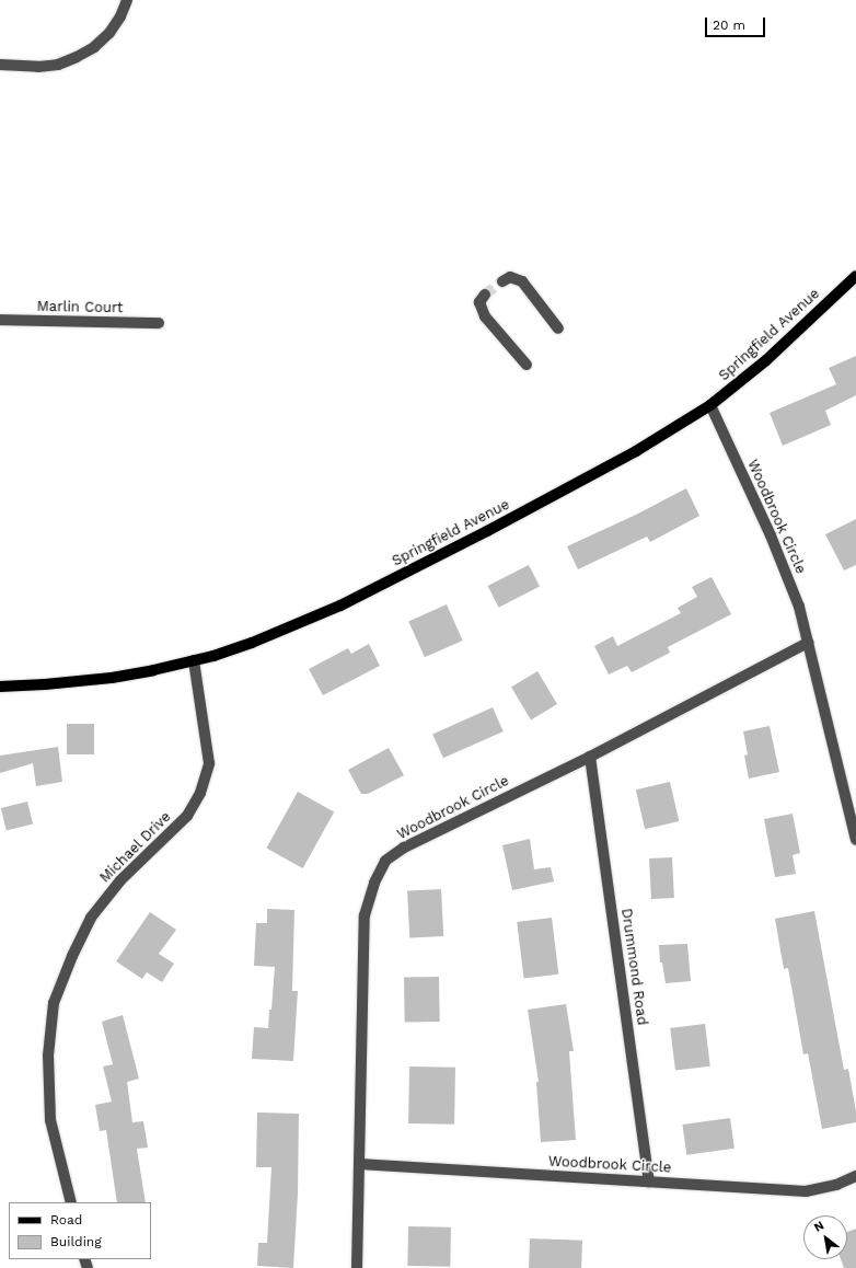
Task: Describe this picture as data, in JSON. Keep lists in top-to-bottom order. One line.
{"streets":{"main road":["Springfield Avenue"],"street":["Marlin Court","Woodbrook Circle","Michael Drive","Drummond Road"]},"crossings":[["Springfield Avenue","Woodbrook Circle"],["Springfield Avenue","Michael Drive"],["Woodbrook Circle","Drummond Road"]],"legend":["Road","Building"],"scale_bar":"20 m","north":"top left"}
